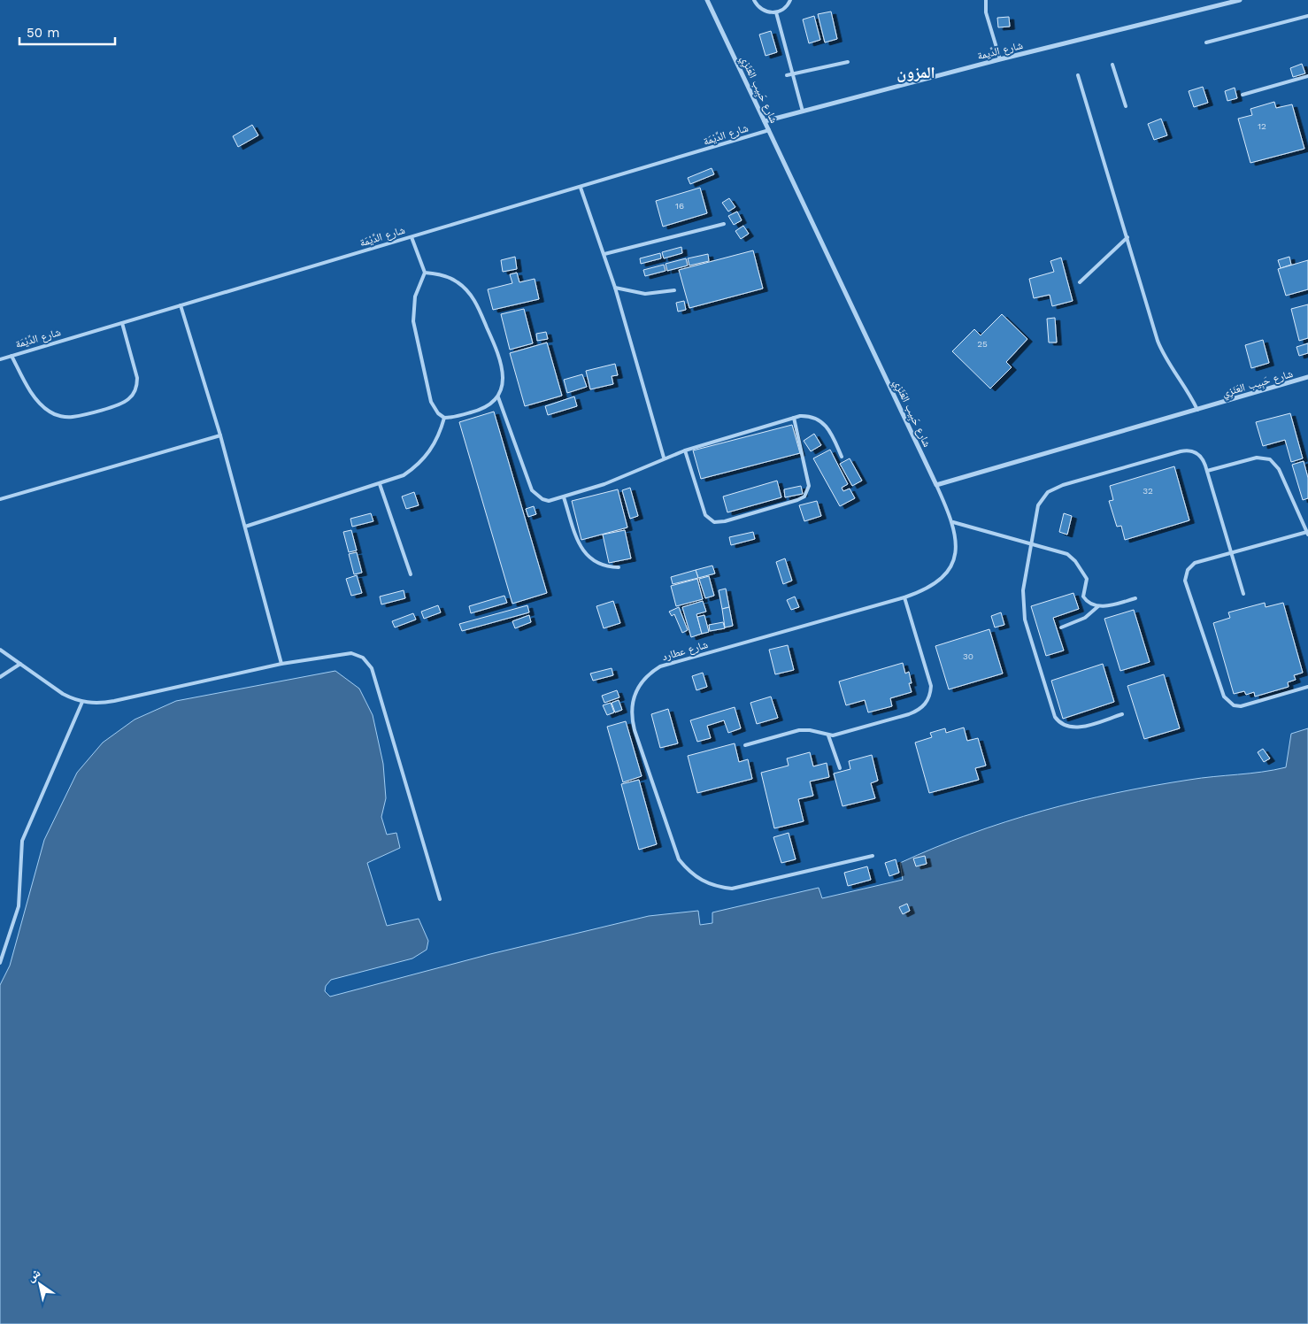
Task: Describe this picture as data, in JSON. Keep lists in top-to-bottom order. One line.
{"streets":{"street":["شارع الدِّيمة","شارع حَبِيب العَنَزِي"],"lane":["شارع الدِّيْمَة","شارع عطارد"]},"crossings":[["شارع الدِّيمة","شارع حَبِيب العَنَزِي"],["شارع حَبِيب العَنَزِي","شارع الدِّيْمَة"],["شارع حَبِيب العَنَزِي","شارع عطارد"]],"districts":["المزون"],"house_numbers":["12","16","25","32","30"],"scale_bar":"50 m","north":"top left"}
